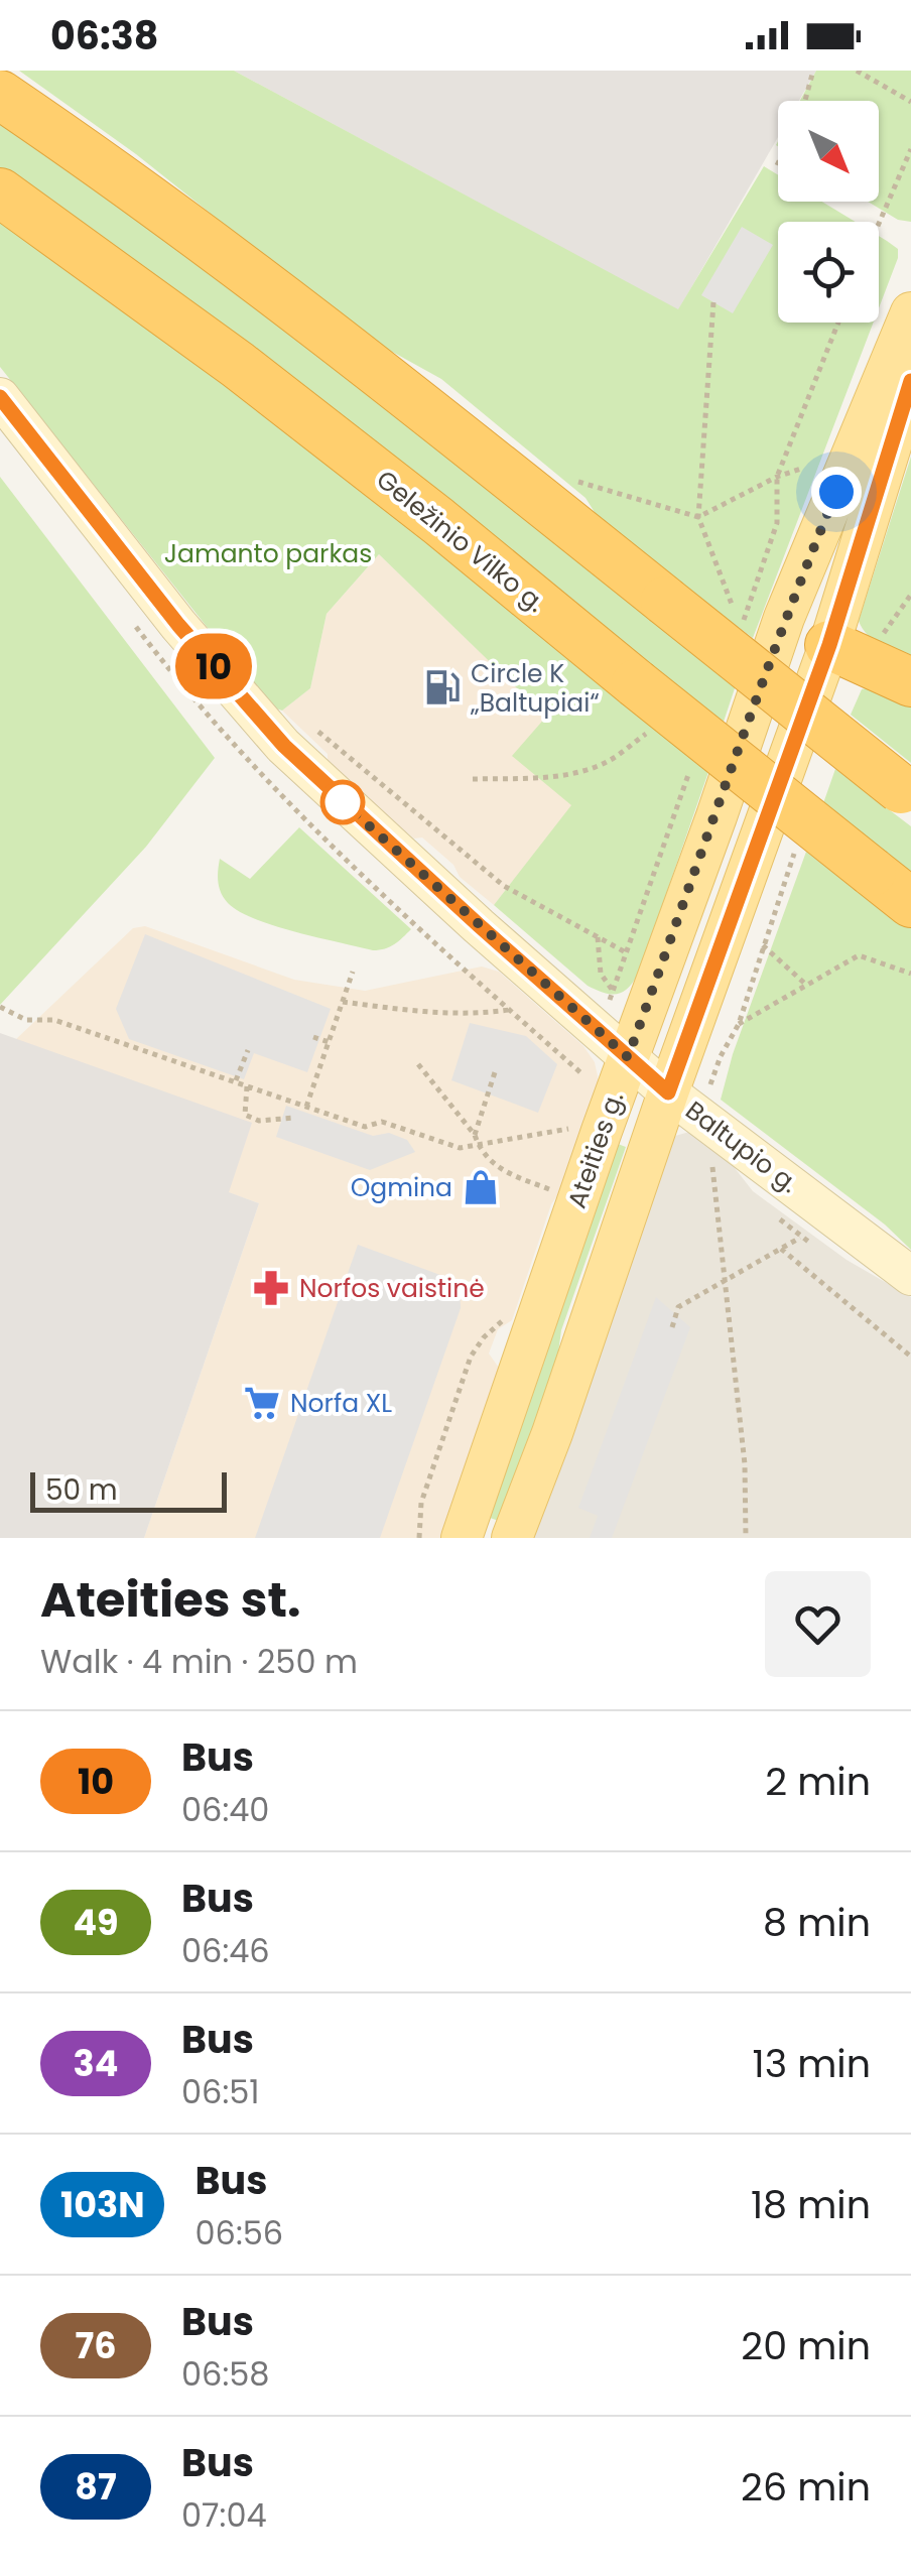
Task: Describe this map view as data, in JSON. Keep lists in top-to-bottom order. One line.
{"streets":{"highway":["Geležinio Vilko g."],"main road":["Ateities g."],"street":["Baltupio g."]},"crossings":[["Baltupio g.","Ateities g."]],"parks":["Jamanto parkas"],"places":{"fuel station":["Circle K „Baltupiai“"],"shop":["Ogmina"],"pharmacy":["Norfos vaistinė"],"supermarket":["Norfa XL"]},"lines":["bus line 10"],"scale_bar":"50 m","north":"bottom right","page":{"status":"06:38","on_map":"10","scale":"50 m","heading":["Ateities st.","Walk · 4 min · 250 m"],"list":[{"mark":"10","name":"Bus","note":"06:40","value":"2 min"},{"mark":"49","name":"Bus","note":"06:46","value":"8 min"},{"mark":"34","name":"Bus","note":"06:51","value":"13 min"},{"mark":"103N","name":"Bus","note":"06:56","value":"18 min"},{"mark":"76","name":"Bus","note":"06:58","value":"20 min"},{"mark":"87","name":"Bus","note":"07:04","value":"26 min"}]}}
